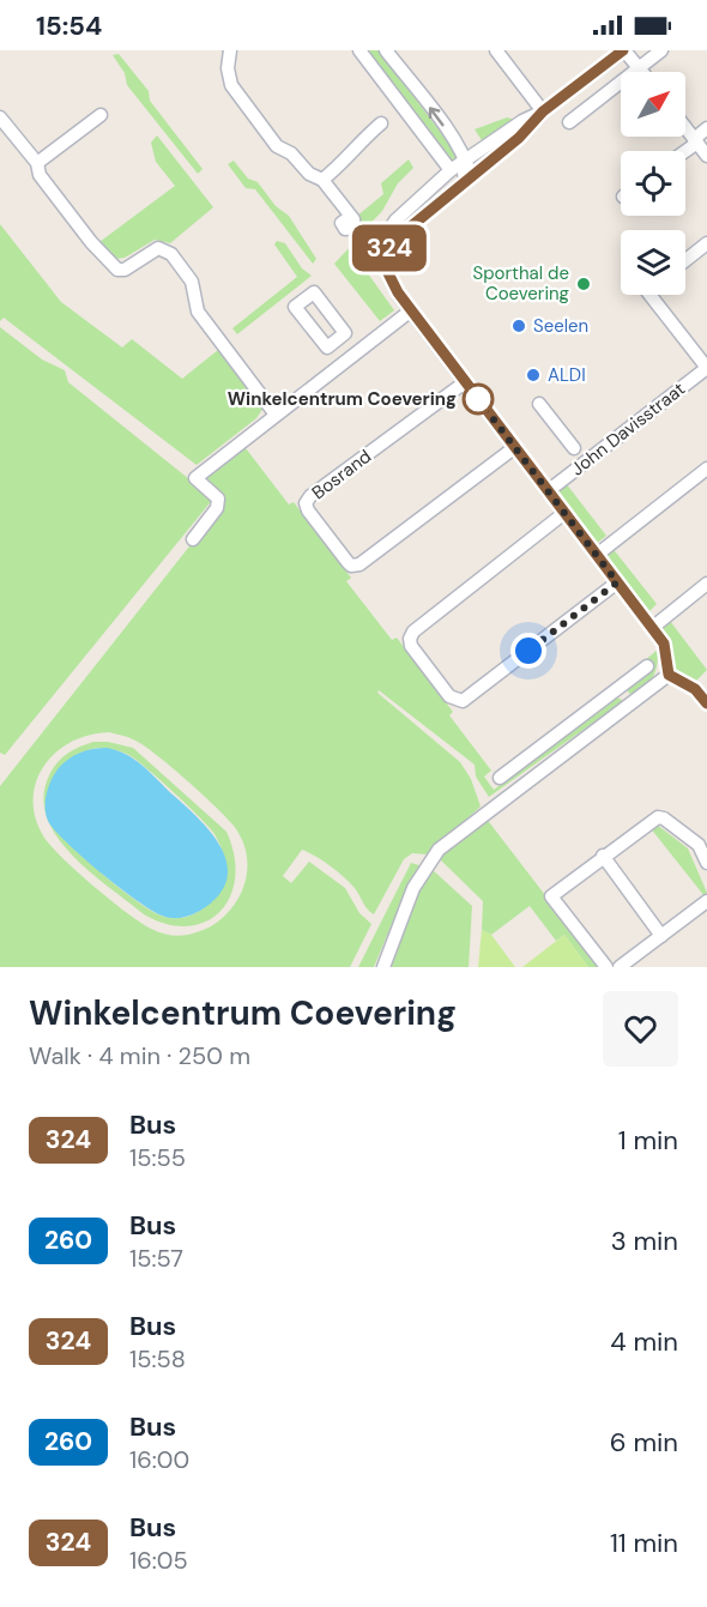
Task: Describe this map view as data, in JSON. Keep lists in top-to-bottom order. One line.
{"streets":{"street":["John Davisstraat","Bosrand"]},"places":["Sporthal de Coevering","Seelen","ALDI","Winkelcentrum Coevering"],"lines":["bus line 324"],"north":"top right","page":{"status":"15:54","on_map":"324","heading":["Winkelcentrum Coevering","Walk · 4 min · 250 m"],"list":[{"mark":"324","name":"Bus","note":"15:55","value":"1 min"},{"mark":"260","name":"Bus","note":"15:57","value":"3 min"},{"mark":"324","name":"Bus","note":"15:58","value":"4 min"},{"mark":"260","name":"Bus","note":"16:00","value":"6 min"},{"mark":"324","name":"Bus","note":"16:05","value":"11 min"}]}}
